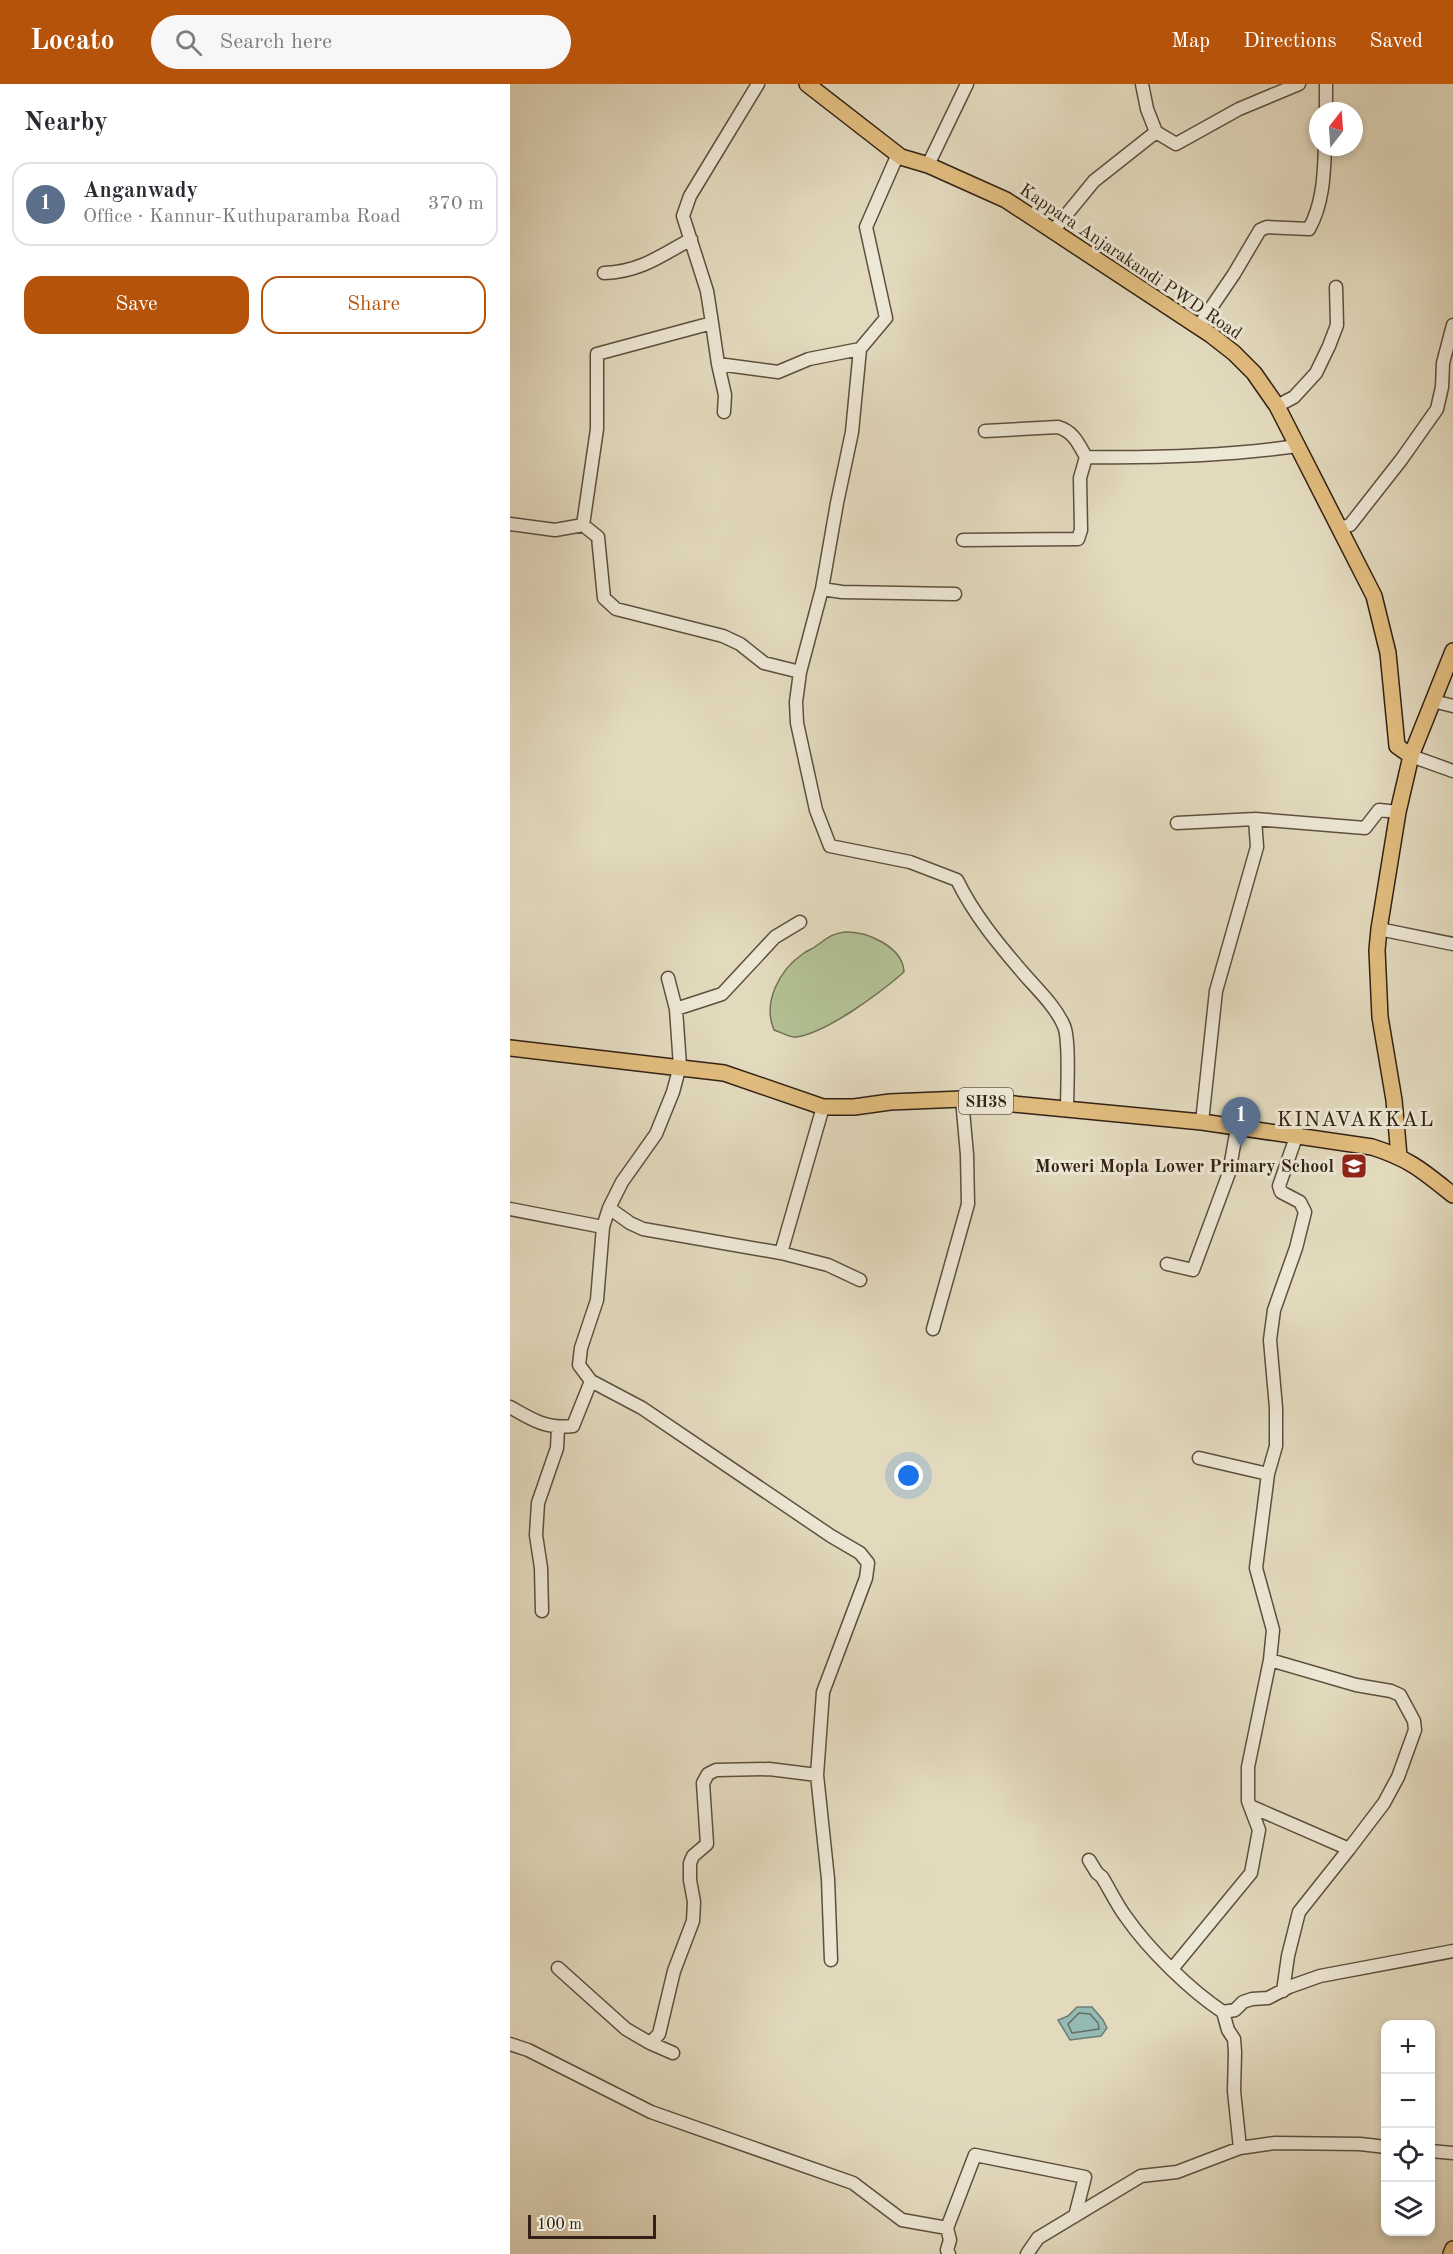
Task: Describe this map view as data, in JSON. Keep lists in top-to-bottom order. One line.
{"streets":{"main road":["Kappara Anjarakandi PWD Road","SH38"]},"districts":["KINAVAKKAL"],"places":{"school or university":["Moweri Mopla Lower Primary School"]},"scale_bar":"100 m","north":"top","page":{"header":"Locato","search":"Search here","nav":["Map","Directions","Saved"],"heading":"Nearby","list":[{"mark":"1","name":"Anganwady","note":"Office · Kannur-Kuthuparamba Road","value":"370 m"}],"buttons":["Save","Share"],"pins":"1","map_buttons":["+","−"],"scale":"100 m"}}
